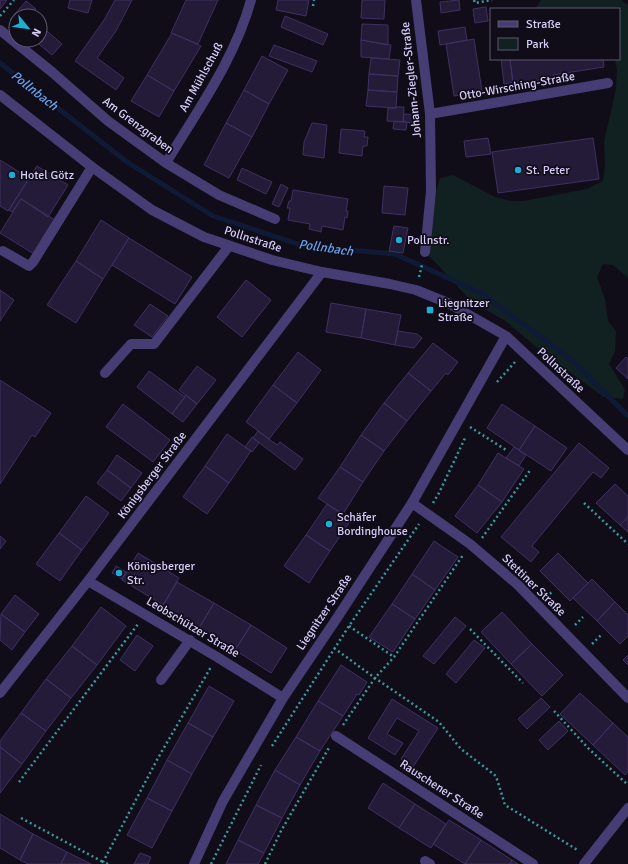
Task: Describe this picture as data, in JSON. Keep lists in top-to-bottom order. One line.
{"streets":{"street":["Am Mühlschuß","Johann-Ziegler-Straße","Otto-Wirsching-Straße","Am Grenzgraben","Pollnstraße","Königsberger Straße","Stettiner Straße","Liegnitzer Straße","Leobschützer Straße","Rauschener Straße"]},"crossings":[["Am Mühlschuß","Am Grenzgraben"],["Johann-Ziegler-Straße","Otto-Wirsching-Straße"],["Pollnstraße","Königsberger Straße"],["Pollnstraße","Liegnitzer Straße"],["Königsberger Straße","Leobschützer Straße"],["Stettiner Straße","Liegnitzer Straße"],["Liegnitzer Straße","Leobschützer Straße"]],"water":["Pollnbach"],"places":{"other":["St. Peter","Hotel Götz","Pollnstr.","Schäfer Bordinghouse","Königsberger Str."],"transit":["Liegnitzer Straße"]},"legend":["Straße","Park"],"north":"bottom right"}
